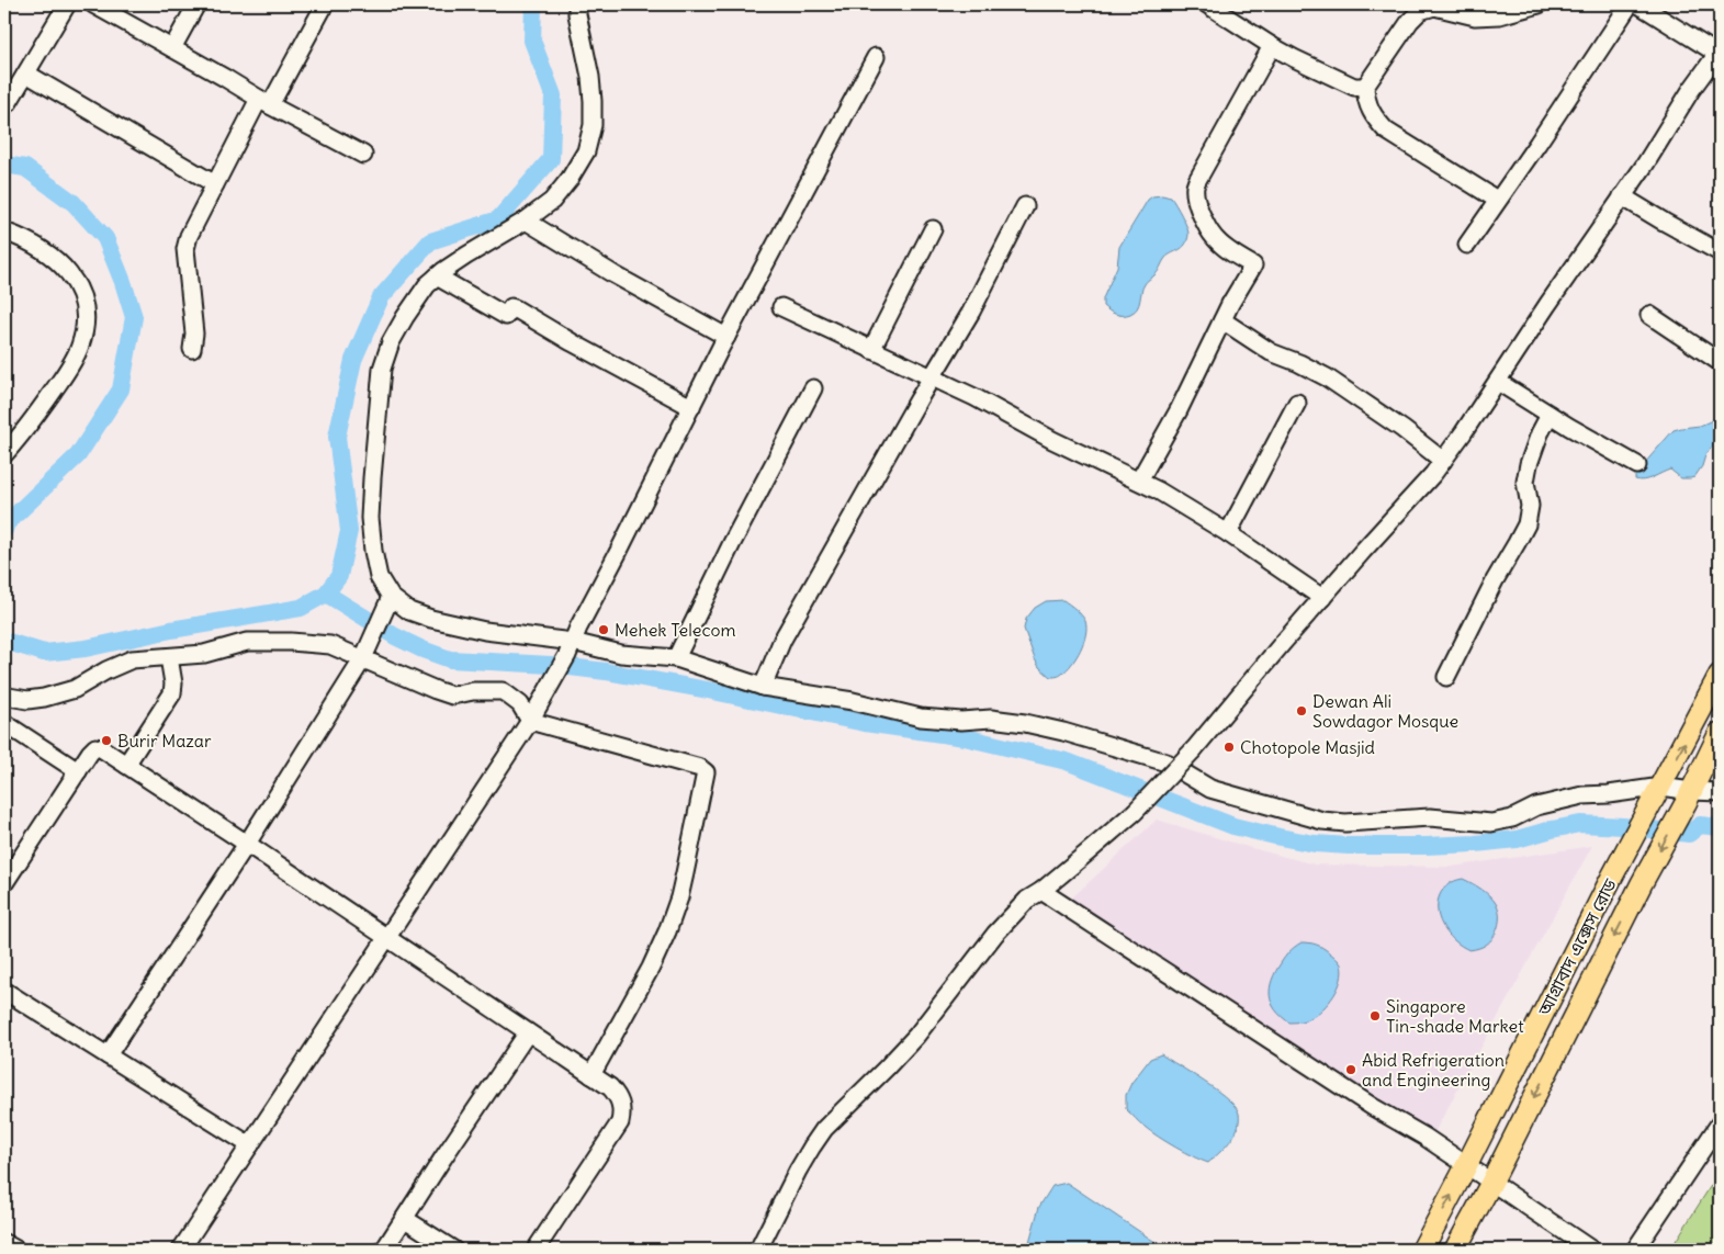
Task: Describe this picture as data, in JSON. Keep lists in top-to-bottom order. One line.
{"streets":{"main road":["আগ্রাবাদ এক্সেস রোড"]},"places":["Mehek Telecom","Dewan Ali Sowdagor Mosque","Burir Mazar","Chotopole Masjid","Singapore Tin-shade Market","Abid Refrigeration and Engineering"]}
